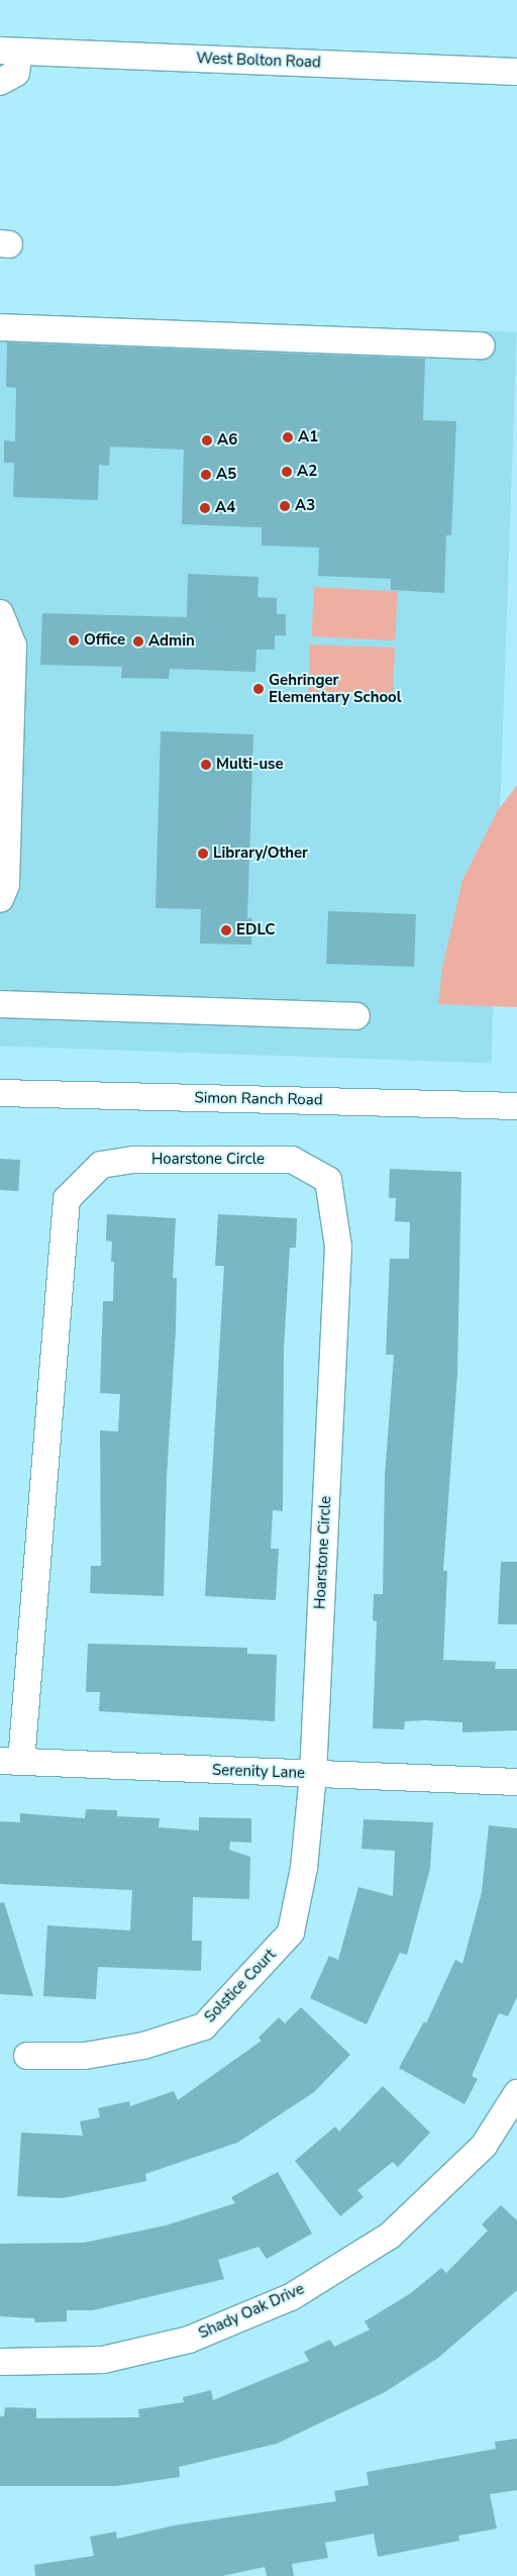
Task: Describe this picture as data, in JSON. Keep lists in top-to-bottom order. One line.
{"streets":{"street":["West Bolton Road","Simon Ranch Road","Hoarstone Circle","Serenity Lane","Solstice Court","Shady Oak Drive"]},"crossings":[["Hoarstone Circle","Serenity Lane"],["Hoarstone Circle","Solstice Court"],["Serenity Lane","Solstice Court"]],"places":["A1","A6","A2","A5","A3","A4","Office","Admin","Gehringer Elementary School","Multi-use","Library/Other","EDLC"]}
